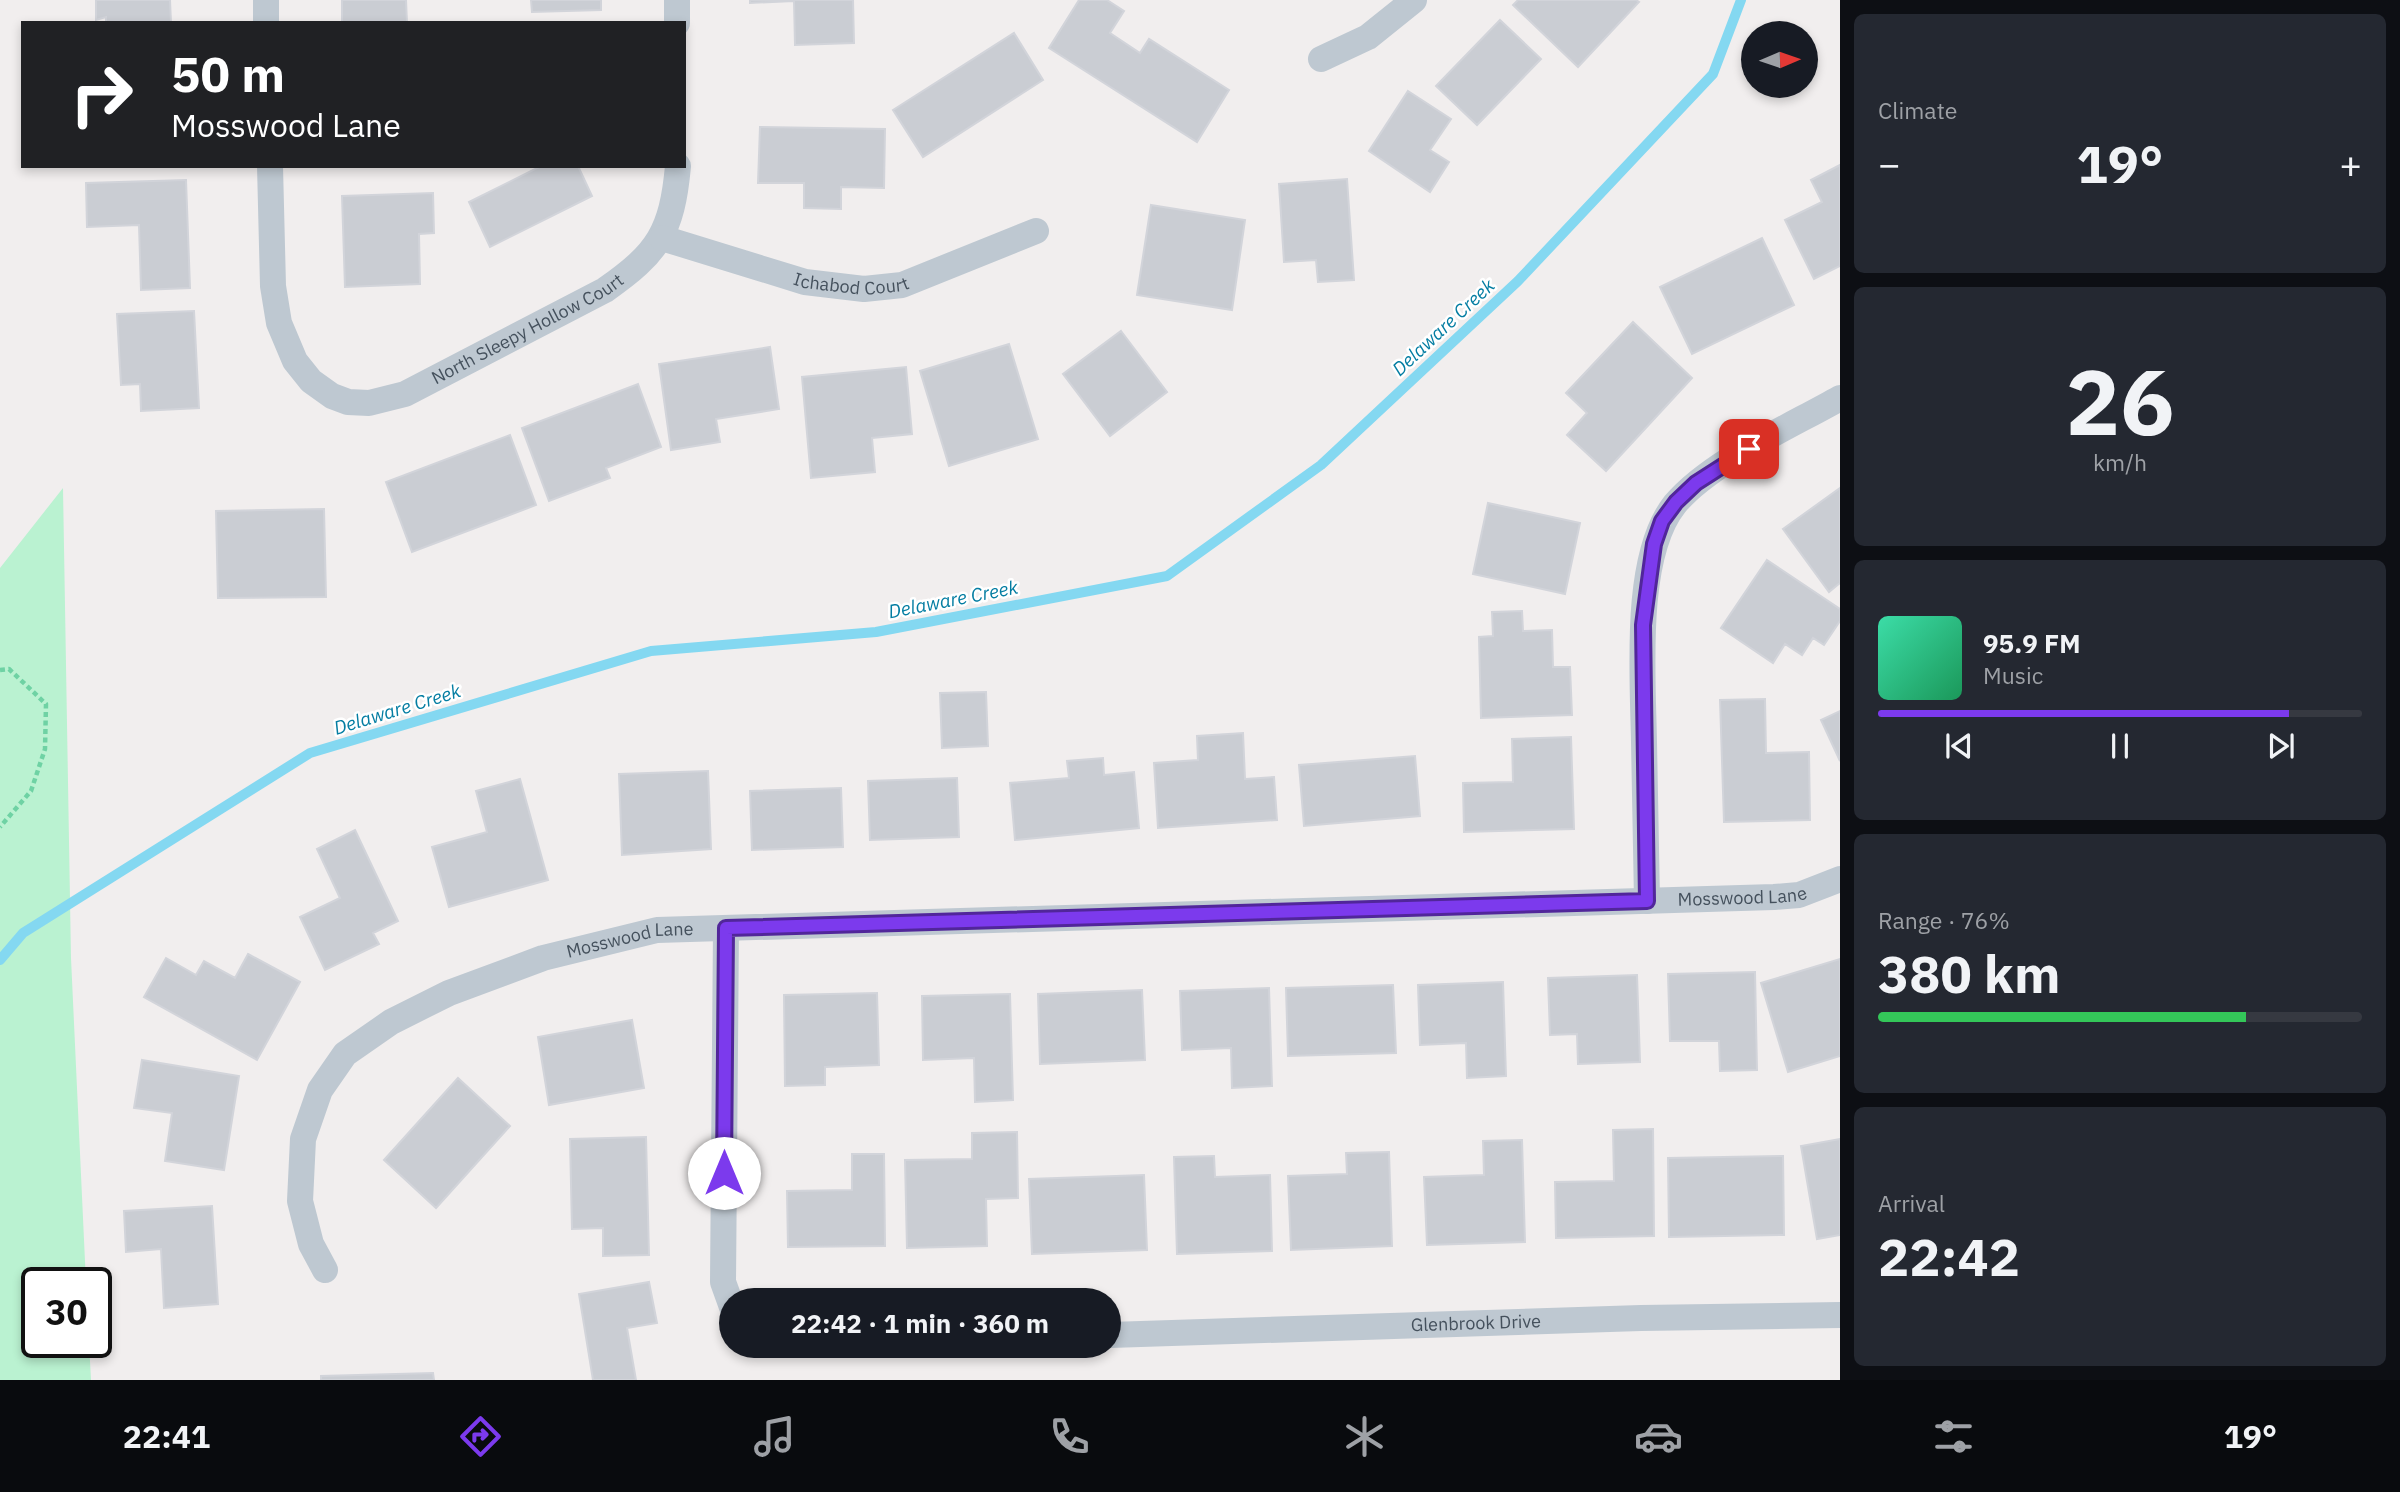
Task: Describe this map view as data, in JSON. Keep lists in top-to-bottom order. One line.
{"streets":{"street":["Ichabod Court","North Sleepy Hollow Court","Mosswood Lane","Glenbrook Drive"]},"crossings":[["Ichabod Court","North Sleepy Hollow Court"]],"water":["Delaware Creek"],"north":"right","page":{"tile":["Climate",["26","km/h"],["Range · 76%","380 km"],["Arrival","22:42"]],"turn":["50 m","Mosswood Lane"],"heat":["−","19°","+"],"song":["95.9 FM","Music"],"limit":"30","trip":"22:42 · 1 min · 360 m","tabs":["22:41","19°"]}}
